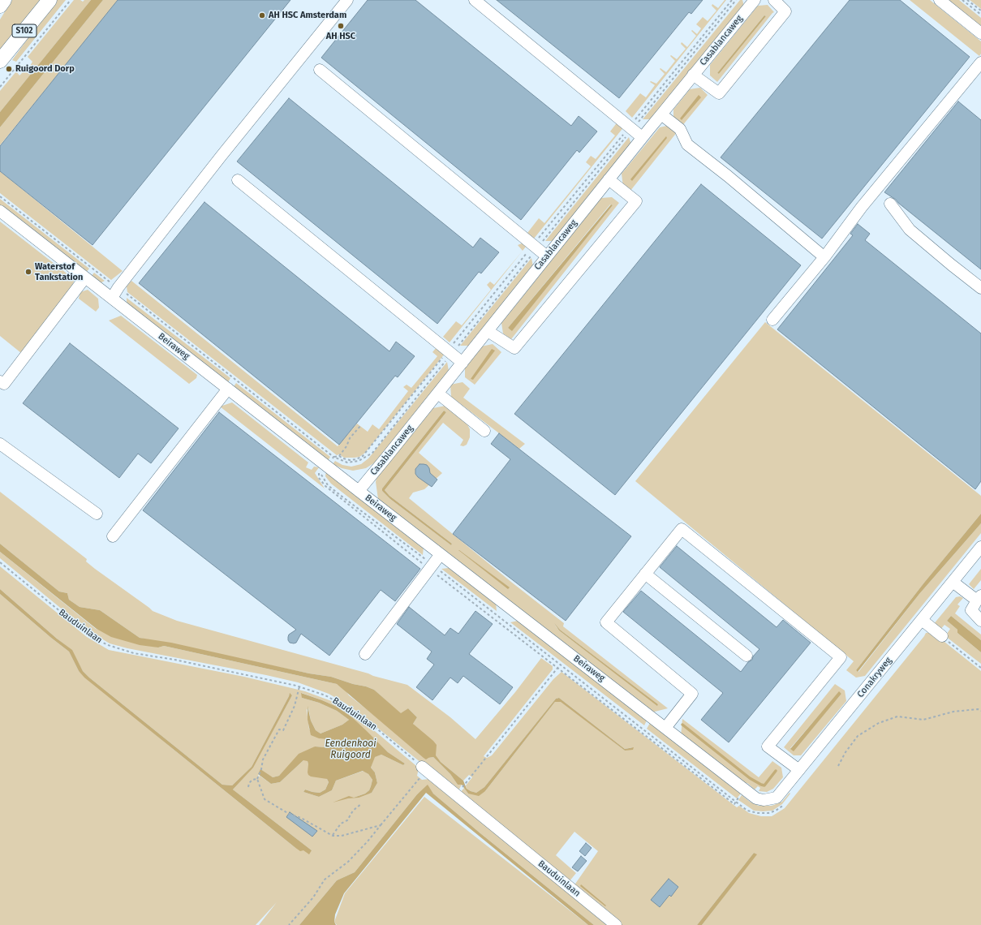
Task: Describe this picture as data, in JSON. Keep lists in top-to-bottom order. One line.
{"streets":{"main road":["S102"],"street":["Casablancaweg","Beiraweg","Bauduinlaan","Conakryweg"]},"crossings":[["Casablancaweg","Beiraweg"],["Beiraweg","Conakryweg"]],"water":["Eendenkooi Ruigoord"],"places":["AH HSC Amsterdam","AH HSC","Ruigoord Dorp","Waterstof Tankstation"]}
